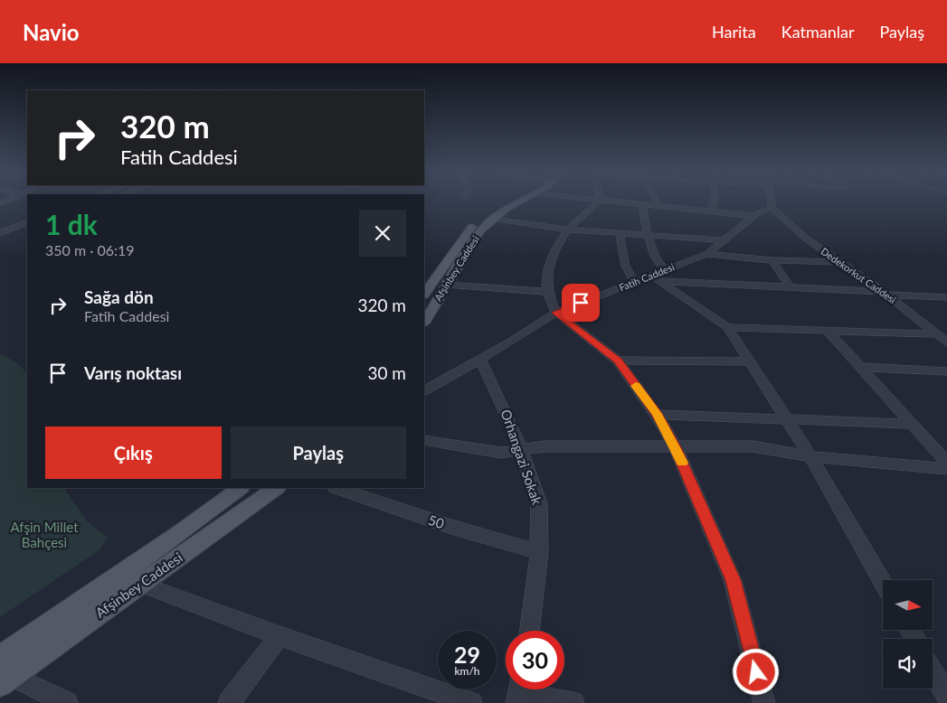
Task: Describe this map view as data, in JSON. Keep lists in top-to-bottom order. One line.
{"streets":{"main road":["Afşinbey Caddesi"],"street":["Dedekorkut Caddesi","Fatih Caddesi","Orhangazi Sokak","50"]},"crossings":[["Dedekorkut Caddesi","Fatih Caddesi"],["Fatih Caddesi","Orhangazi Sokak"],["Orhangazi Sokak","50"]],"parks":["Afşin Millet Bahçesi"],"north":"right","page":{"header":"Navio","nav":["Harita","Katmanlar","Paylaş"],"turn":["320 m","Fatih Caddesi"],"heading":["1 dk","350 m · 06:19"],"list":[{"name":"Sağa dön","note":"Fatih Caddesi","value":"320 m"},{"name":"Varış noktası","value":"30 m"}],"buttons":["Çıkış","Paylaş"],"speed":"29 km/h","limit":"30"}}
